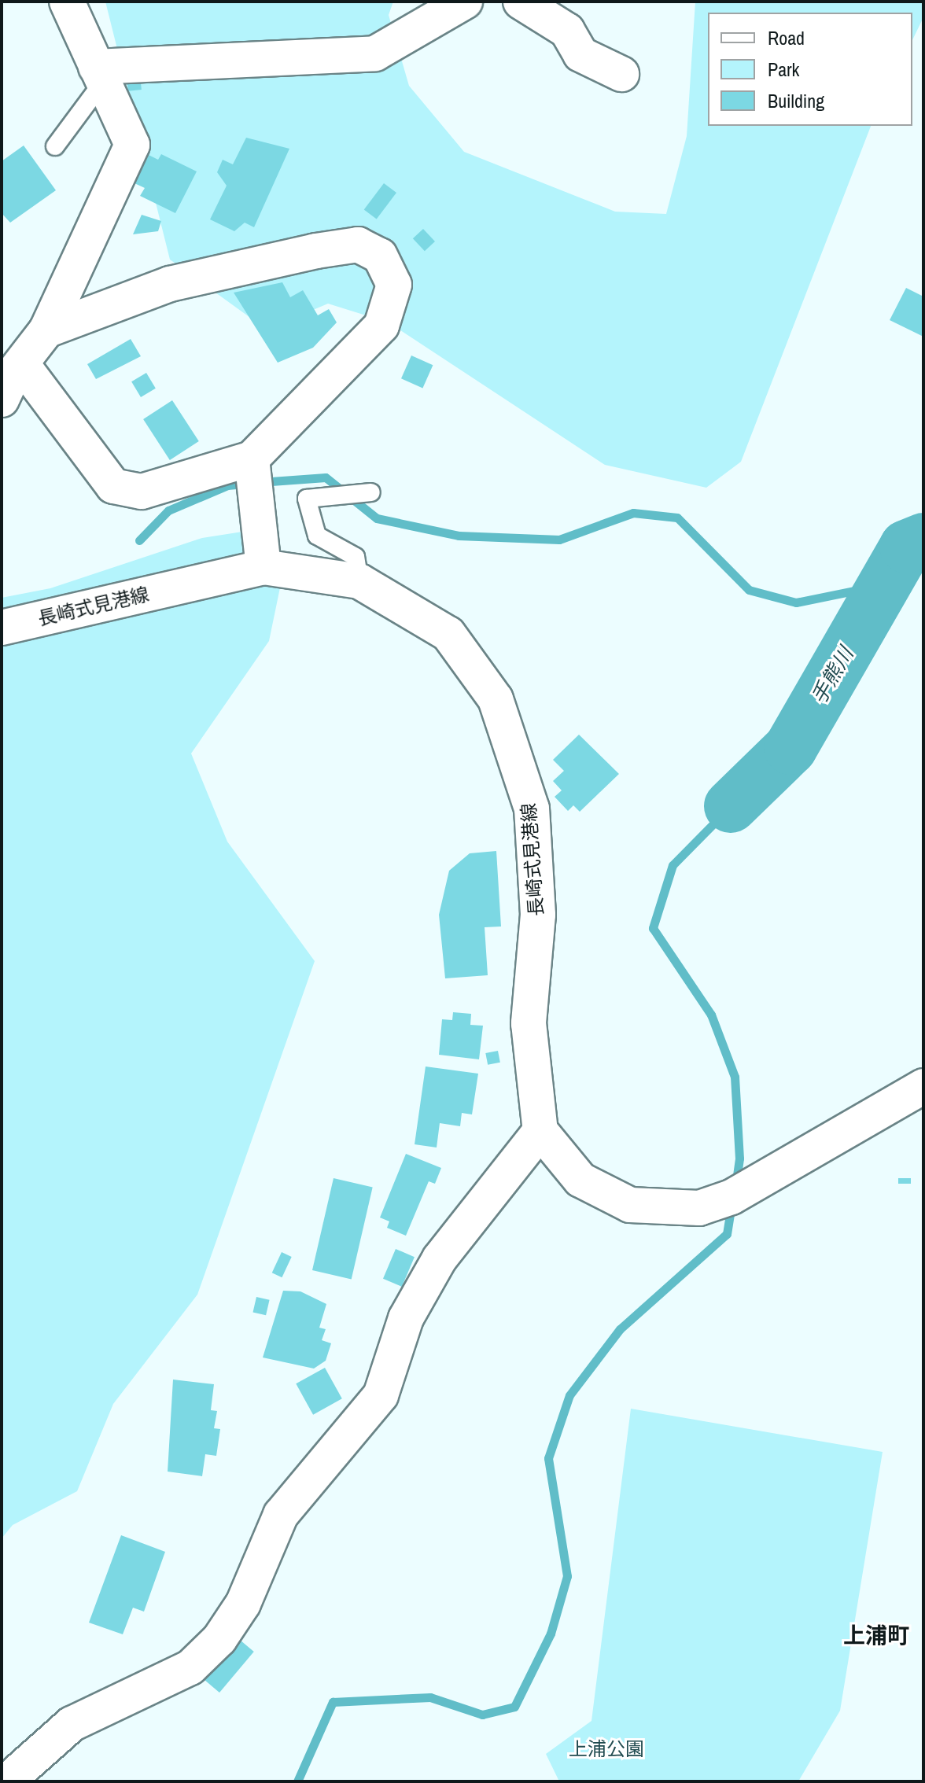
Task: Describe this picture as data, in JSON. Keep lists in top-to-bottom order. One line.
{"streets":{"street":["長崎式見港線"]},"districts":["上浦町"],"water":["手熊川"],"parks":["上浦公園"],"legend":["Road","Park","Building"]}
